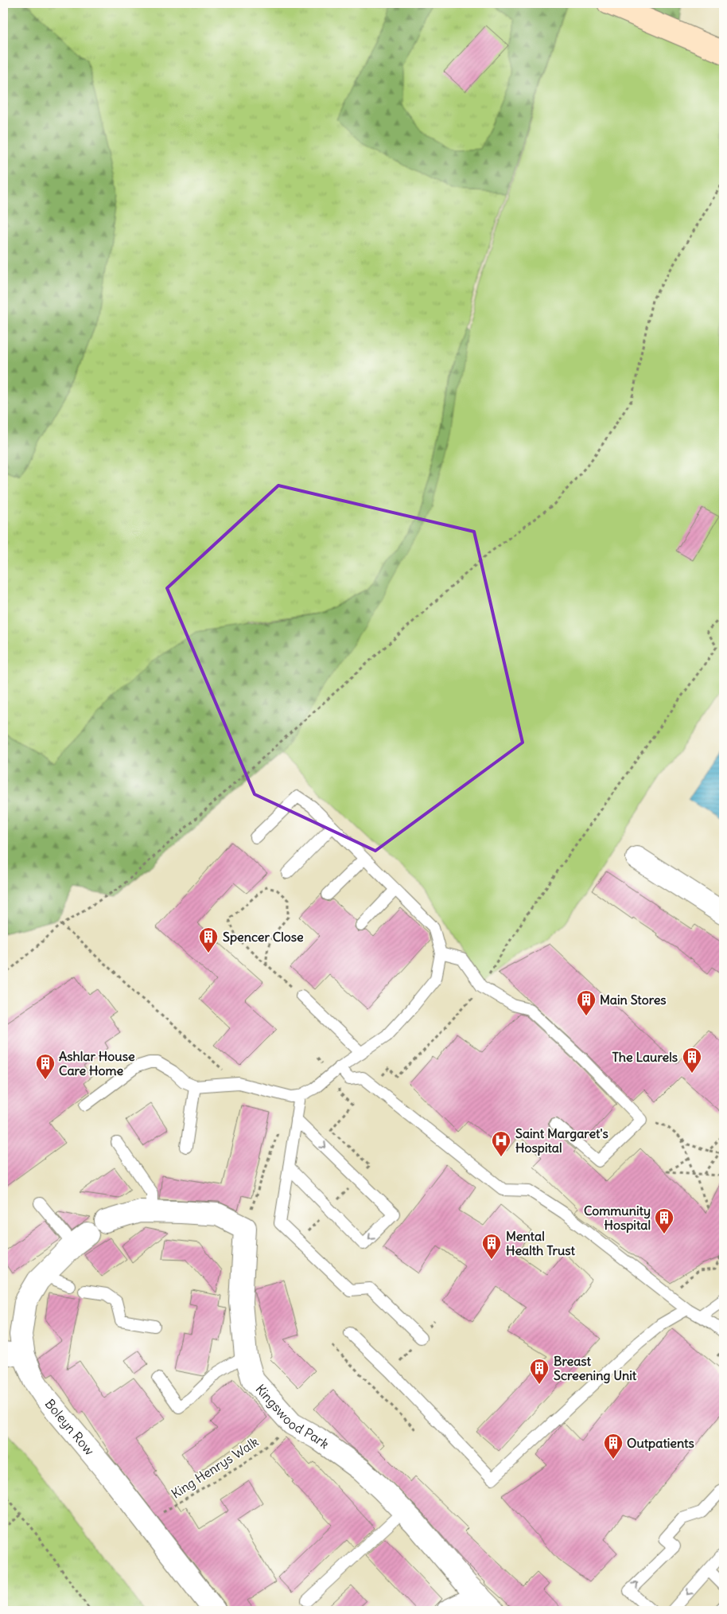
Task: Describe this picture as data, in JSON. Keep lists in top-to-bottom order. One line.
{"streets":{"street":["Kingswood Park","Boleyn Row"],"path":["King Henrys Walk"]},"crossings":[["Kingswood Park","King Henrys Walk"],["Boleyn Row","King Henrys Walk"]],"places":{"building":["Spencer Close","Main Stores","The Laurels","Ashlar House Care Home","Community Hospital","Mental Health Trust","Breast Screening Unit","Outpatients"],"hospital":["Saint Margaret's Hospital"]}}
